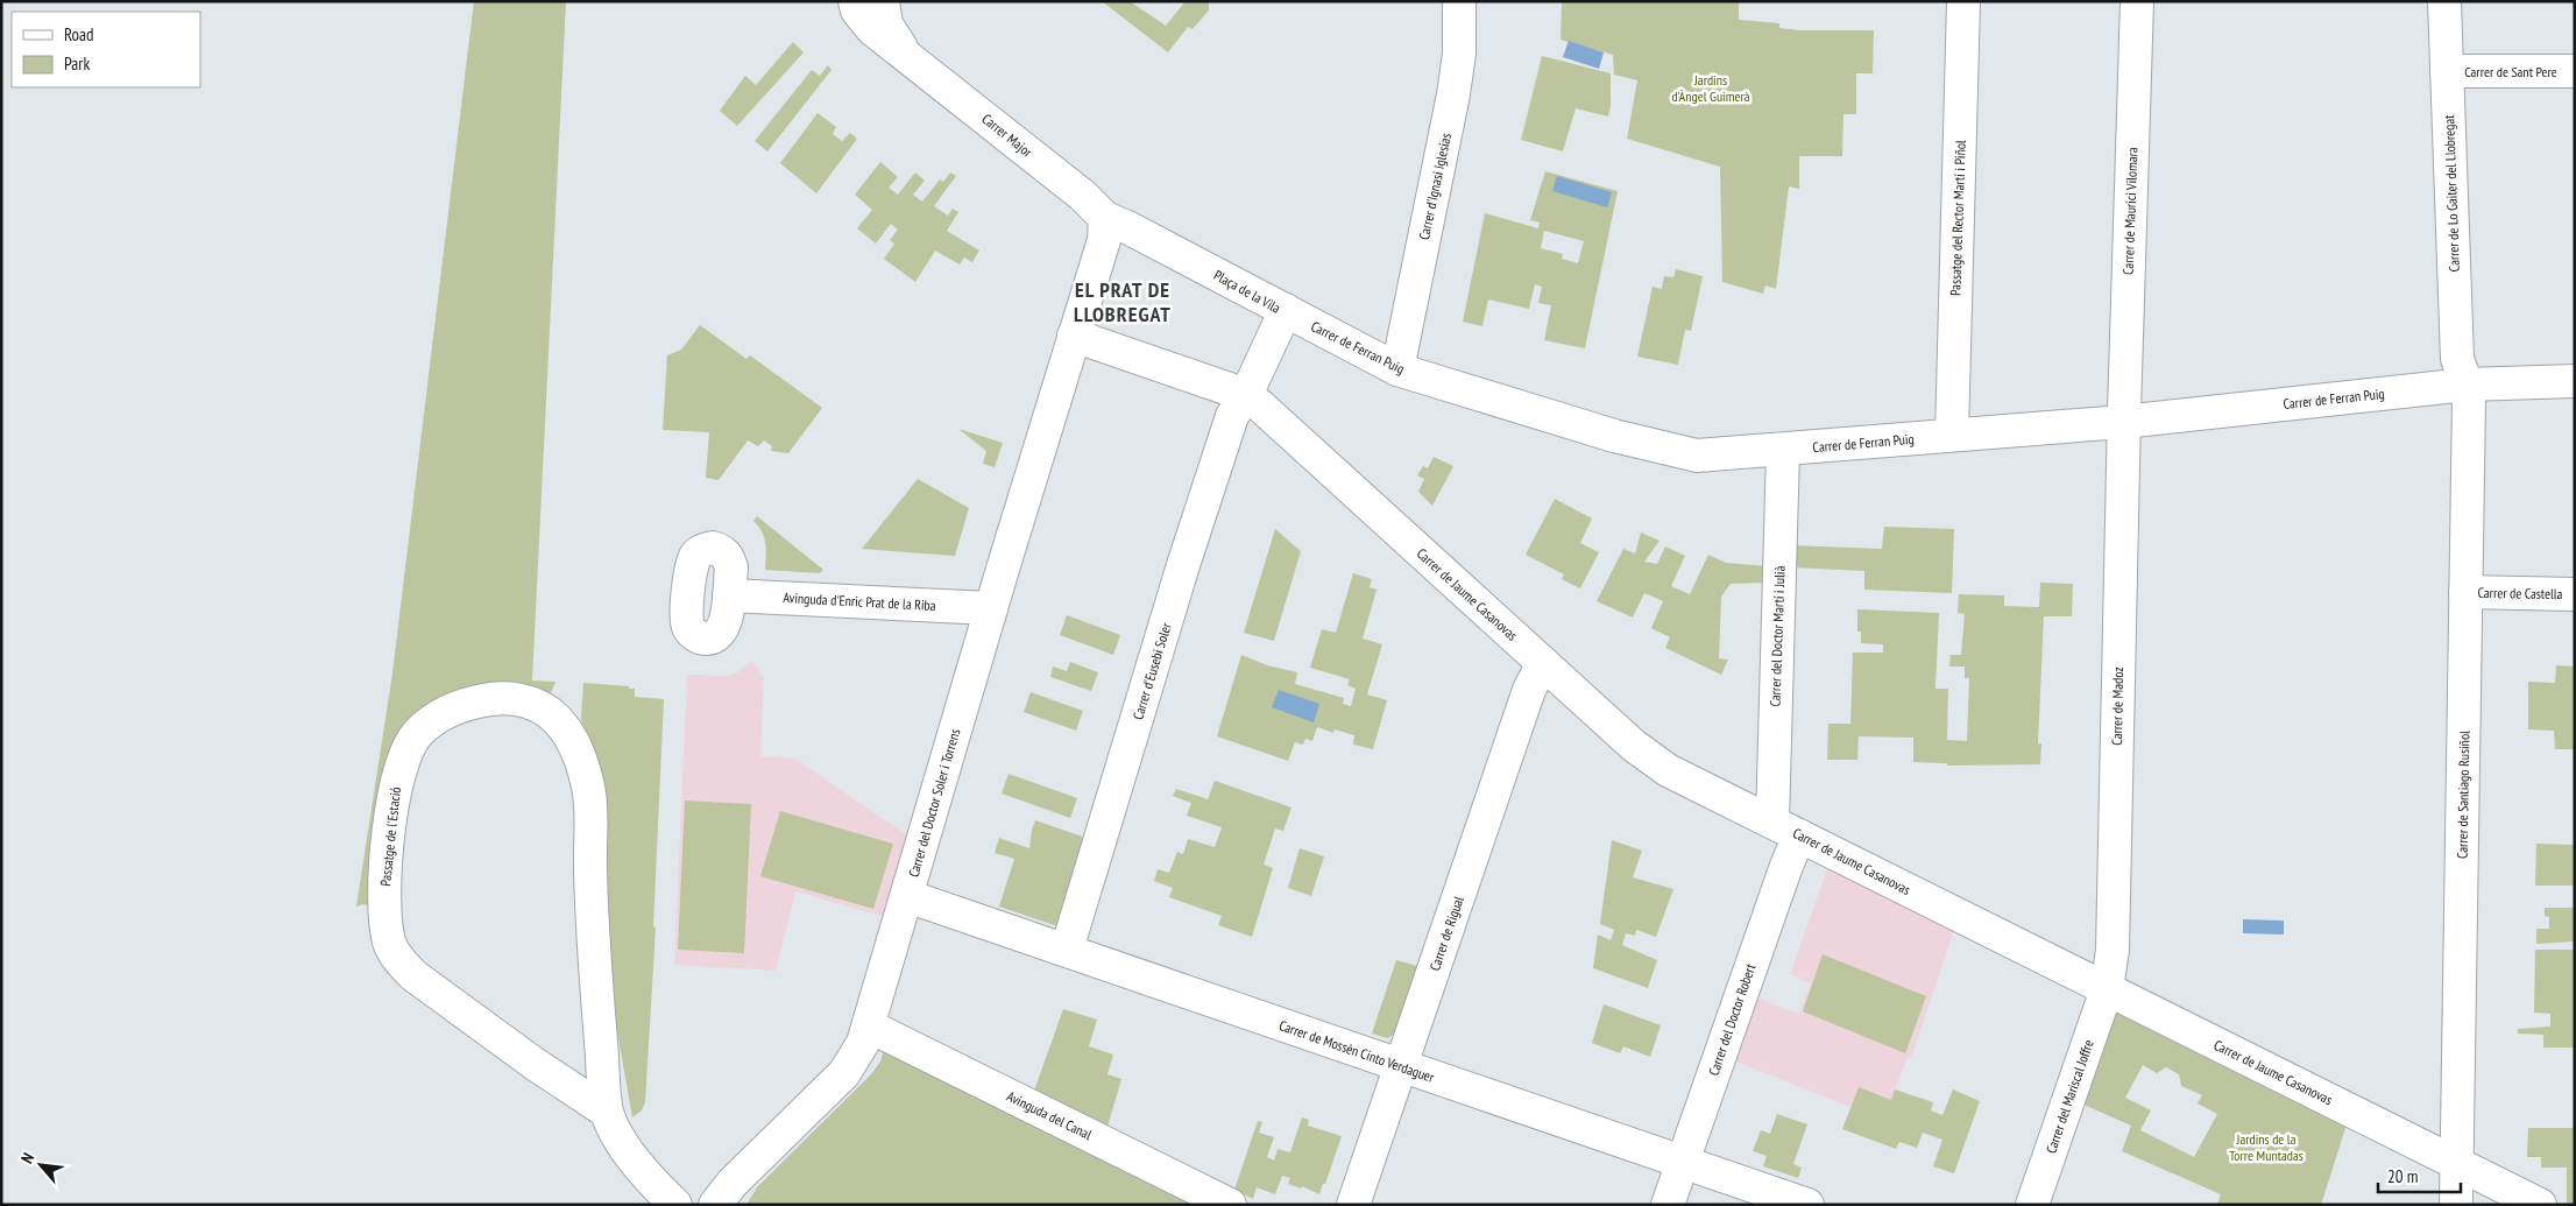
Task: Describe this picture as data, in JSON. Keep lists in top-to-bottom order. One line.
{"streets":{"street":["Carrer de Sant Pere","Carrer Major","Carrer d'Ignasi Iglesias","Carrer de Lo Gaiter del Llobregat","Carrer de Maurici Vilomara","Passatge del Rector Martí i Piñol","Plaça de la Vila","Carrer de Ferran Puig","Carrer de Castella","Carrer de Jaume Casanovas","Avinguda d'Enric Prat de la Riba","Carrer del Doctor Martí i Julià","Carrer d'Eusebi Soler","Carrer de Madoz","Carrer de Santiago Rusiñol","Carrer del Doctor Soler i Torrens","Passatge de l'Estació","Carrer de Rigual","Carrer del Doctor Robert","Carrer de Mossèn Cinto Verdaguer","Carrer del Mariscal Joffre","Avinguda del Canal"]},"crossings":[["Carrer de Sant Pere","Carrer de Lo Gaiter del Llobregat"],["Carrer Major","Plaça de la Vila"],["Carrer d'Ignasi Iglesias","Carrer de Ferran Puig"],["Carrer de Lo Gaiter del Llobregat","Carrer de Ferran Puig"],["Carrer de Lo Gaiter del Llobregat","Carrer de Santiago Rusiñol"],["Carrer de Maurici Vilomara","Carrer de Ferran Puig"],["Carrer de Maurici Vilomara","Carrer de Madoz"],["Passatge del Rector Martí i Piñol","Carrer de Ferran Puig"],["Plaça de la Vila","Carrer de Ferran Puig"],["Plaça de la Vila","Carrer de Jaume Casanovas"],["Plaça de la Vila","Carrer d'Eusebi Soler"],["Carrer de Ferran Puig","Carrer del Doctor Martí i Julià"],["Carrer de Ferran Puig","Carrer de Madoz"],["Carrer de Ferran Puig","Carrer de Santiago Rusiñol"],["Carrer de Castella","Carrer de Santiago Rusiñol"],["Carrer de Jaume Casanovas","Carrer del Doctor Martí i Julià"],["Carrer de Jaume Casanovas","Carrer d'Eusebi Soler"],["Carrer de Jaume Casanovas","Carrer de Madoz"],["Carrer de Jaume Casanovas","Carrer de Santiago Rusiñol"],["Carrer de Jaume Casanovas","Carrer de Rigual"],["Carrer de Jaume Casanovas","Carrer del Doctor Robert"],["Carrer de Jaume Casanovas","Carrer del Mariscal Joffre"],["Avinguda d'Enric Prat de la Riba","Carrer del Doctor Soler i Torrens"],["Carrer del Doctor Martí i Julià","Carrer del Doctor Robert"],["Carrer d'Eusebi Soler","Carrer de Mossèn Cinto Verdaguer"],["Carrer de Madoz","Carrer del Mariscal Joffre"],["Carrer del Doctor Soler i Torrens","Carrer de Mossèn Cinto Verdaguer"],["Carrer del Doctor Soler i Torrens","Avinguda del Canal"],["Carrer de Rigual","Carrer de Mossèn Cinto Verdaguer"],["Carrer del Doctor Robert","Carrer de Mossèn Cinto Verdaguer"]],"districts":["EL PRAT DE LLOBREGAT"],"parks":["Jardins d'Àngel Guimerà","Jardins de la Torre Muntadas"],"legend":["Road","Park"],"scale_bar":"20 m","north":"top left"}
